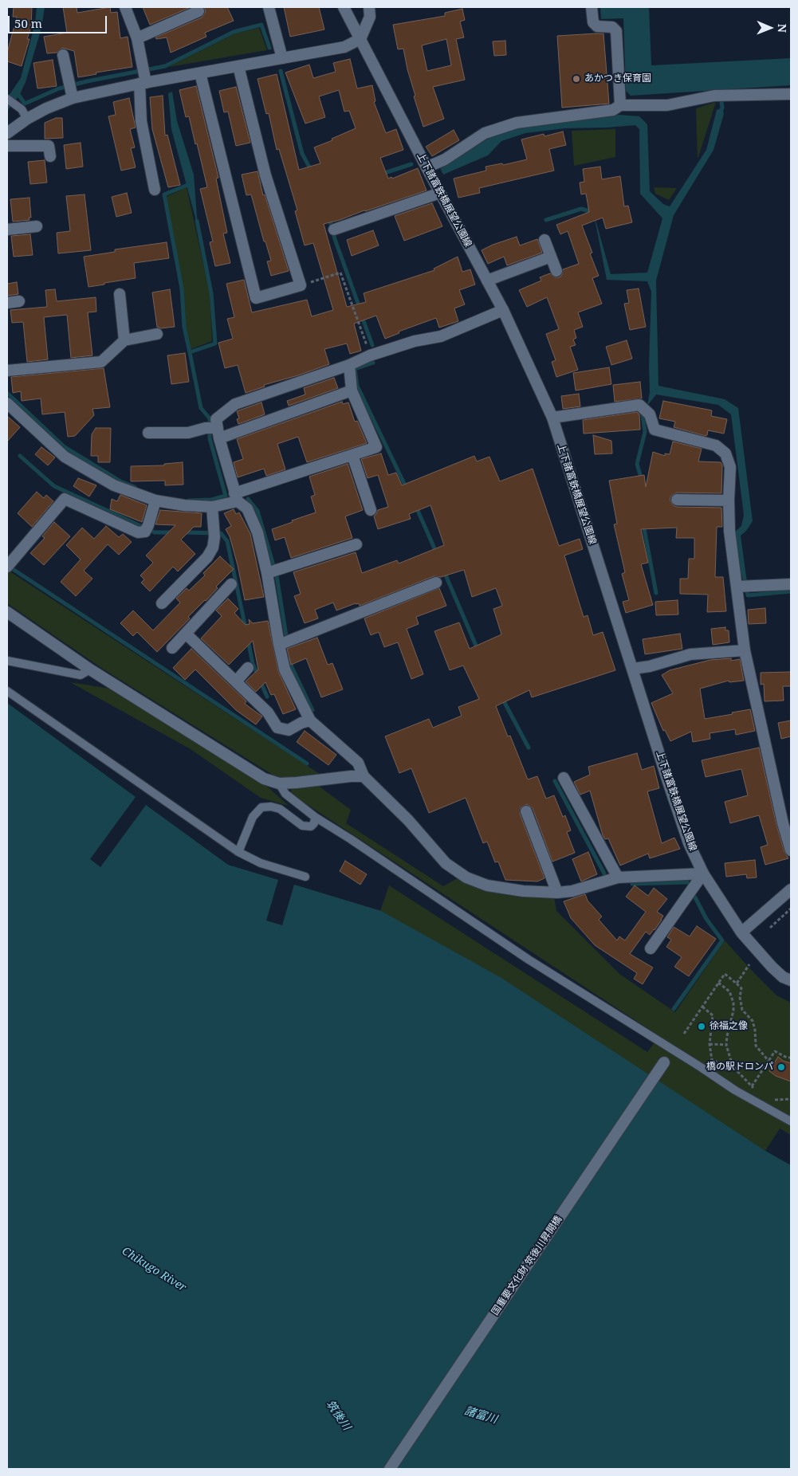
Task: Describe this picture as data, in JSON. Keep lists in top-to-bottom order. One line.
{"streets":{"street":["上下諸富鉄橋展望公園線","国重要文化財 筑後川昇開橋"]},"water":["Chikugo River","筑後川","諸富川"],"places":["あかつき保育園","徐福之像","橋の駅ドロンパ"],"scale_bar":"50 m","north":"right"}
